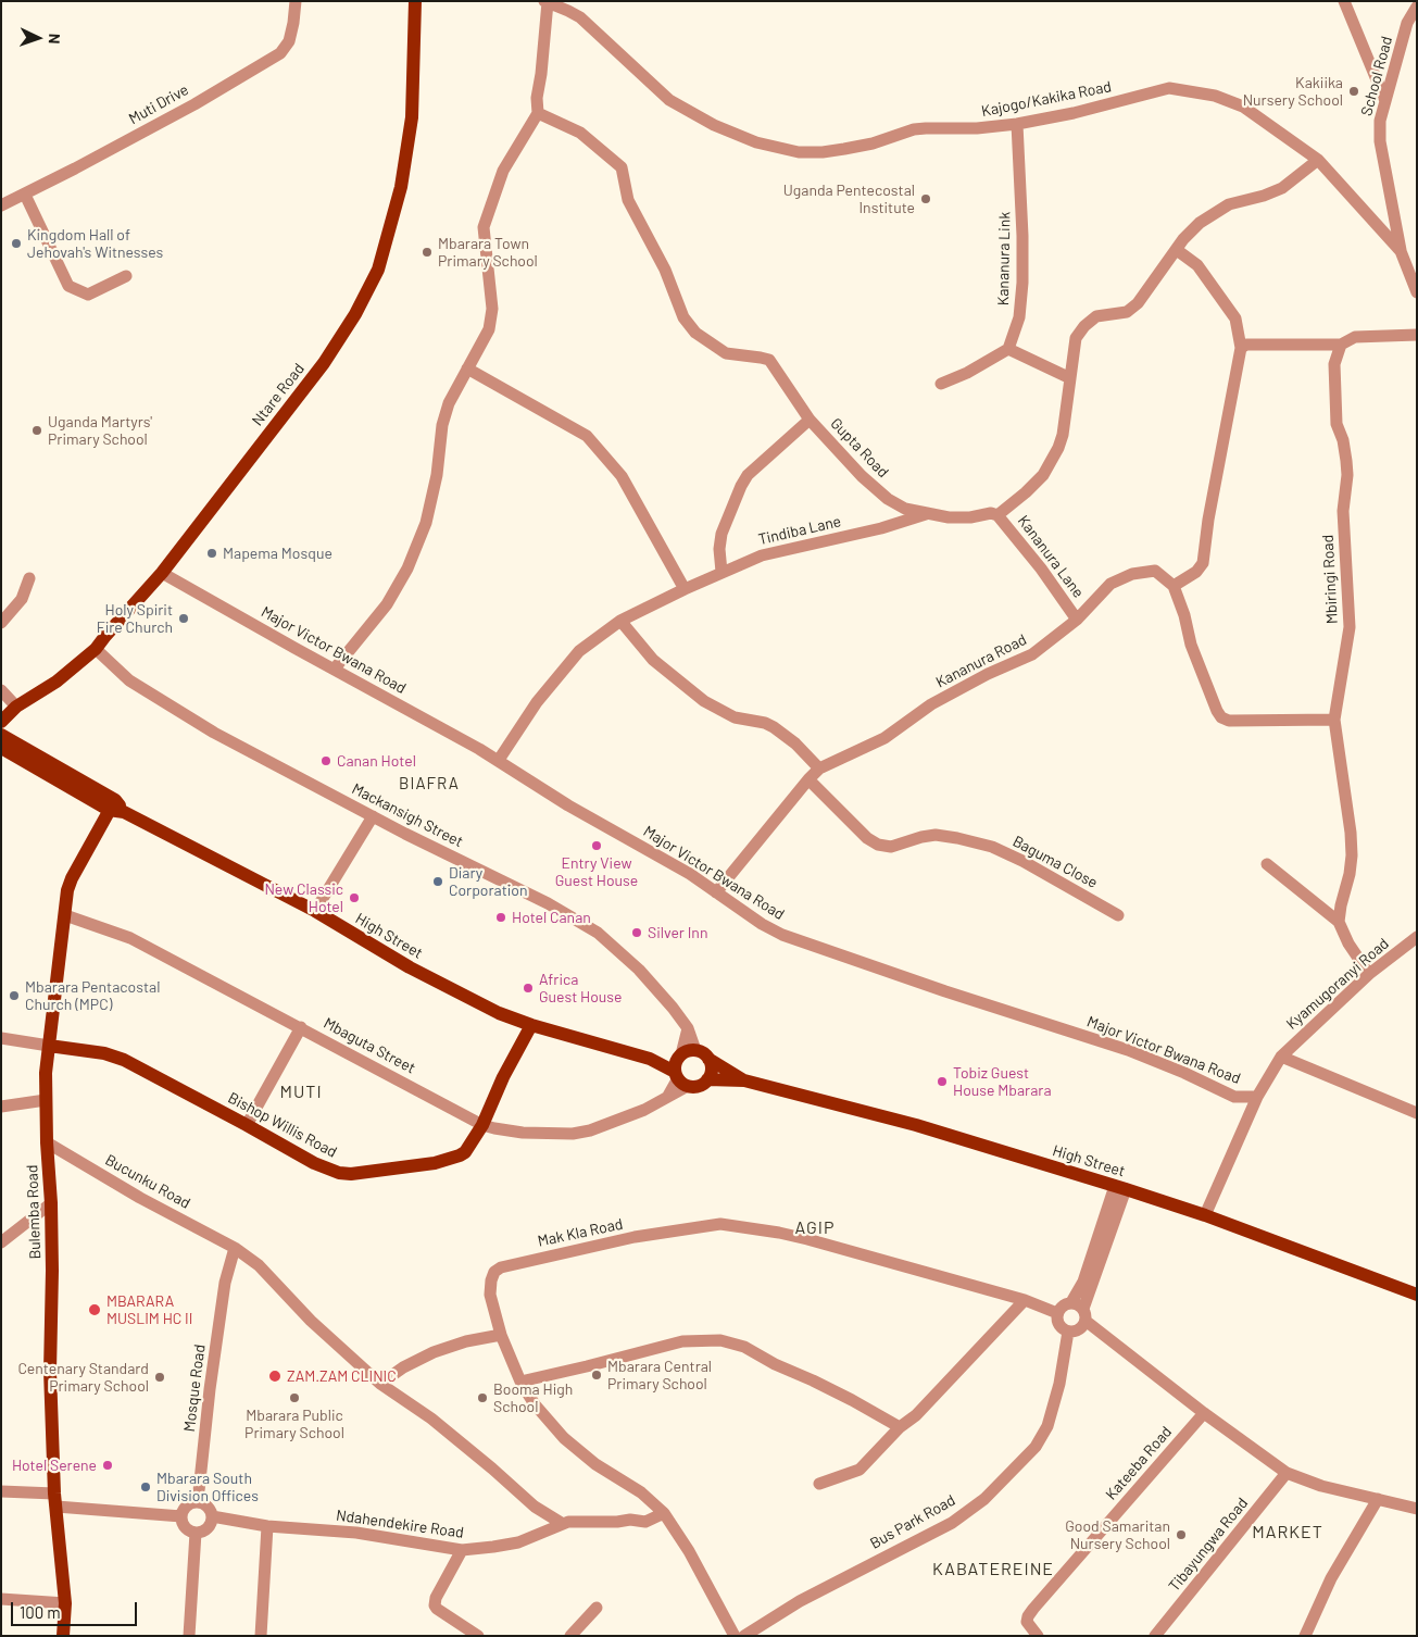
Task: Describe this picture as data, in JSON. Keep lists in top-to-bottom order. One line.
{"streets":{"main road":["Ntare Road","High Street","Bishop Willis Road","Bulemba Road"],"street":["School Road","Kajogo/Kakika Road","Muti Drive","Kananura Link","Gupta Road","Tindiba Lane","Kananura Lane","Mbiringi Road","Major Victor Bwana Road","Kananura Road","Mackansigh Street","Baguma Close","Kyamugoranyi Road","Mbaguta Street","Bucunku Road","Mak Kla Road","Mosque Road","Kateeba Road","Bus Park Road","Ndahendekire Road","Tibayungwa Road"]},"crossings":[["School Road","Kajogo/Kakika Road"],["Kajogo/Kakika Road","Kananura Link"],["Ntare Road","Major Victor Bwana Road"],["Ntare Road","Mackansigh Street"],["Gupta Road","Tindiba Lane"],["Gupta Road","Kananura Lane"],["Tindiba Lane","Major Victor Bwana Road"],["Kananura Lane","Kananura Road"],["Major Victor Bwana Road","Kananura Road"],["Major Victor Bwana Road","Kyamugoranyi Road"],["Kananura Road","Baguma Close"],["Mackansigh Street","High Street"],["Mackansigh Street","Mbaguta Street"],["High Street","Kyamugoranyi Road"],["High Street","Mbaguta Street"],["High Street","Bishop Willis Road"],["High Street","Bulemba Road"],["Mbaguta Street","Bishop Willis Road"],["Mbaguta Street","Bulemba Road"],["Bishop Willis Road","Bulemba Road"],["Bucunku Road","Bulemba Road"],["Bucunku Road","Mosque Road"],["Mak Kla Road","Bus Park Road"],["Mak Kla Road","Ndahendekire Road"],["Mosque Road","Ndahendekire Road"]],"districts":["BIAFRA","MUTI","AGIP","MARKET","KABATEREINE"],"places":["Kakiika Nursery School","Uganda Pentecostal Institute","Kingdom Hall of Jehovah's Witnesses","Mbarara Town Primary School","Uganda Martyrs' Primary School","Mapema Mosque","Holy Spirit Fire Church","Canan Hotel","Entry View Guest House","Diary Corporation","New Classic Hotel","Hotel Canan","Silver Inn","Africa Guest House","Mbarara Pentacostal Church (MPC)","Tobiz Guest House Mbarara","MBARARA MUSLIM HC II","Mbarara Central Primary School","ZAM.ZAM CLINIC","Centenary Standard Primary School","Mbarara Public Primary School","Booma High School","Hotel Serene","Mbarara South Division Offices","Good Samaritan Nursery School"],"scale_bar":"100 m","north":"right"}
